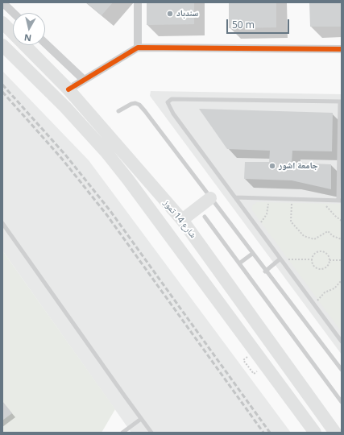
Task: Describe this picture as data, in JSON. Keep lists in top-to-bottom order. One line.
{"streets":{"main road":["شارع 14 تموز"]},"places":["سندباد","جامعة اشور"],"scale_bar":"50 m","north":"bottom"}
